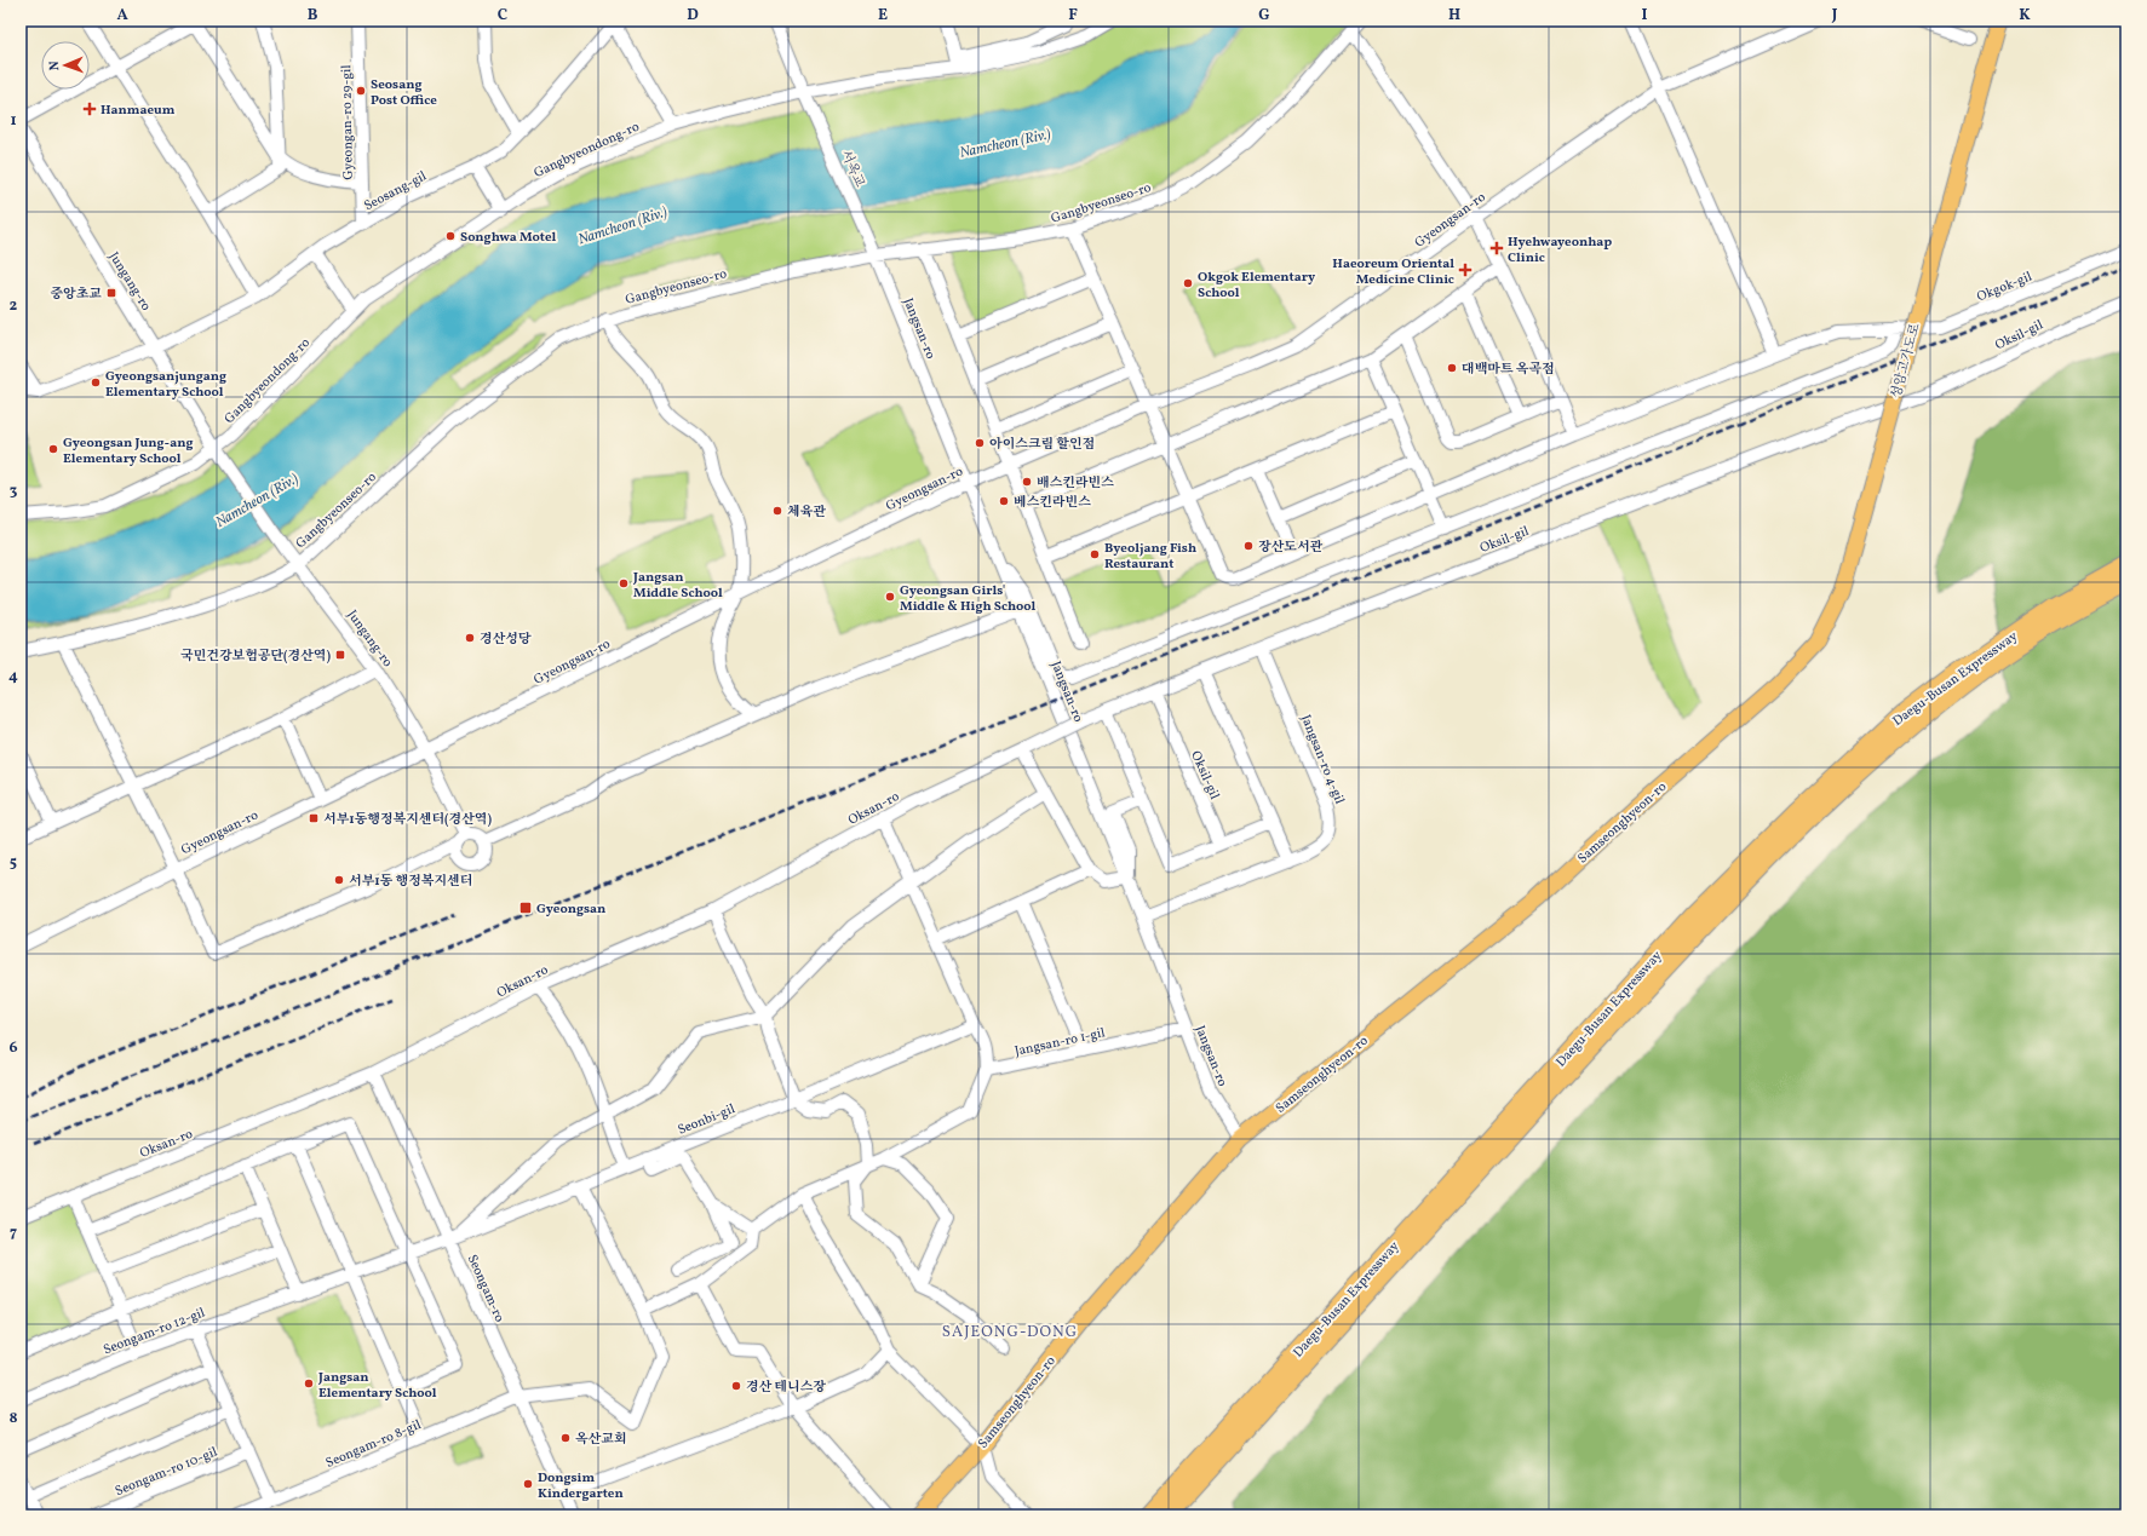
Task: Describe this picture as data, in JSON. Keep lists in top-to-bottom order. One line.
{"streets":{"highway":["Daegu-Busan Expressway"],"main road":["성암고가도로","Samseonghyeon-ro"],"street":["Gyeongan-ro 29-gil","Gangbyeondong-ro","서옥교","Seosang-gil","Gangbyeonseo-ro","Gyeongsan-ro","Jungang-ro","Okgok-gil","Jangsan-ro","Oksil-gil","Jangsan-ro 4-gil","Oksan-ro","Jangsan-ro 1-gil","Seonbi-gil","Seongam-ro","Seongam-ro 12-gil","Seongam-ro 8-gil","Seongam-ro 10-gil"]},"crossings":[["Gyeongan-ro 29-gil","Seosang-gil"],["Gangbyeondong-ro","서옥교"],["Gangbyeondong-ro","Jungang-ro"],["서옥교","Gangbyeonseo-ro"],["서옥교","Jangsan-ro"],["Seosang-gil","Jungang-ro"],["Gangbyeonseo-ro","Jungang-ro"],["Gangbyeonseo-ro","Jangsan-ro"],["Gyeongsan-ro","Jungang-ro"],["Gyeongsan-ro","Jangsan-ro"],["Jangsan-ro","Jangsan-ro 4-gil"],["Jangsan-ro","Samseonghyeon-ro"],["Jangsan-ro","Jangsan-ro 1-gil"],["Oksil-gil","Jangsan-ro 4-gil"],["Oksil-gil","Oksan-ro"],["성암고가도로","Samseonghyeon-ro"],["Oksan-ro","Seongam-ro"],["Seonbi-gil","Seongam-ro"],["Seonbi-gil","Seongam-ro 12-gil"],["Seongam-ro","Seongam-ro 12-gil"],["Seongam-ro","Seongam-ro 8-gil"]],"districts":["SAJEONG-DONG"],"water":["Namcheon (Riv.)"],"places":{"other":["Seosang Post Office","Songhwa Motel","Okgok Elementary School","대백마트 옥곡점","Gyeongsanjungang Elementary School","아이스크림 할인점","Gyeongsan Jung-ang Elementary School","배스킨라빈스","베스킨라빈스","체육관","장산도서관","Byeoljang Fish Restaurant","Jangsan Middle School","Gyeongsan Girls' Middle & High School","경산성당","서부1동 행정복지센터","Jangsan Elementary School","경산 테니스장","옥산교회","Dongsim Kindergarten"],"health":["Hanmaeum","Hyehwayeonhap Clinic","Haeoreum Oriental Medicine Clinic"],"transit":["중앙초교","국민건강보험공단(경산역)","서부1동행정복지센터(경산역)","Gyeongsan"]},"north":"left","grid":{"columns":["A","B","C","D","E","F","G","H","I","J","K"],"rows":["1","2","3","4","5","6","7","8"]}}
